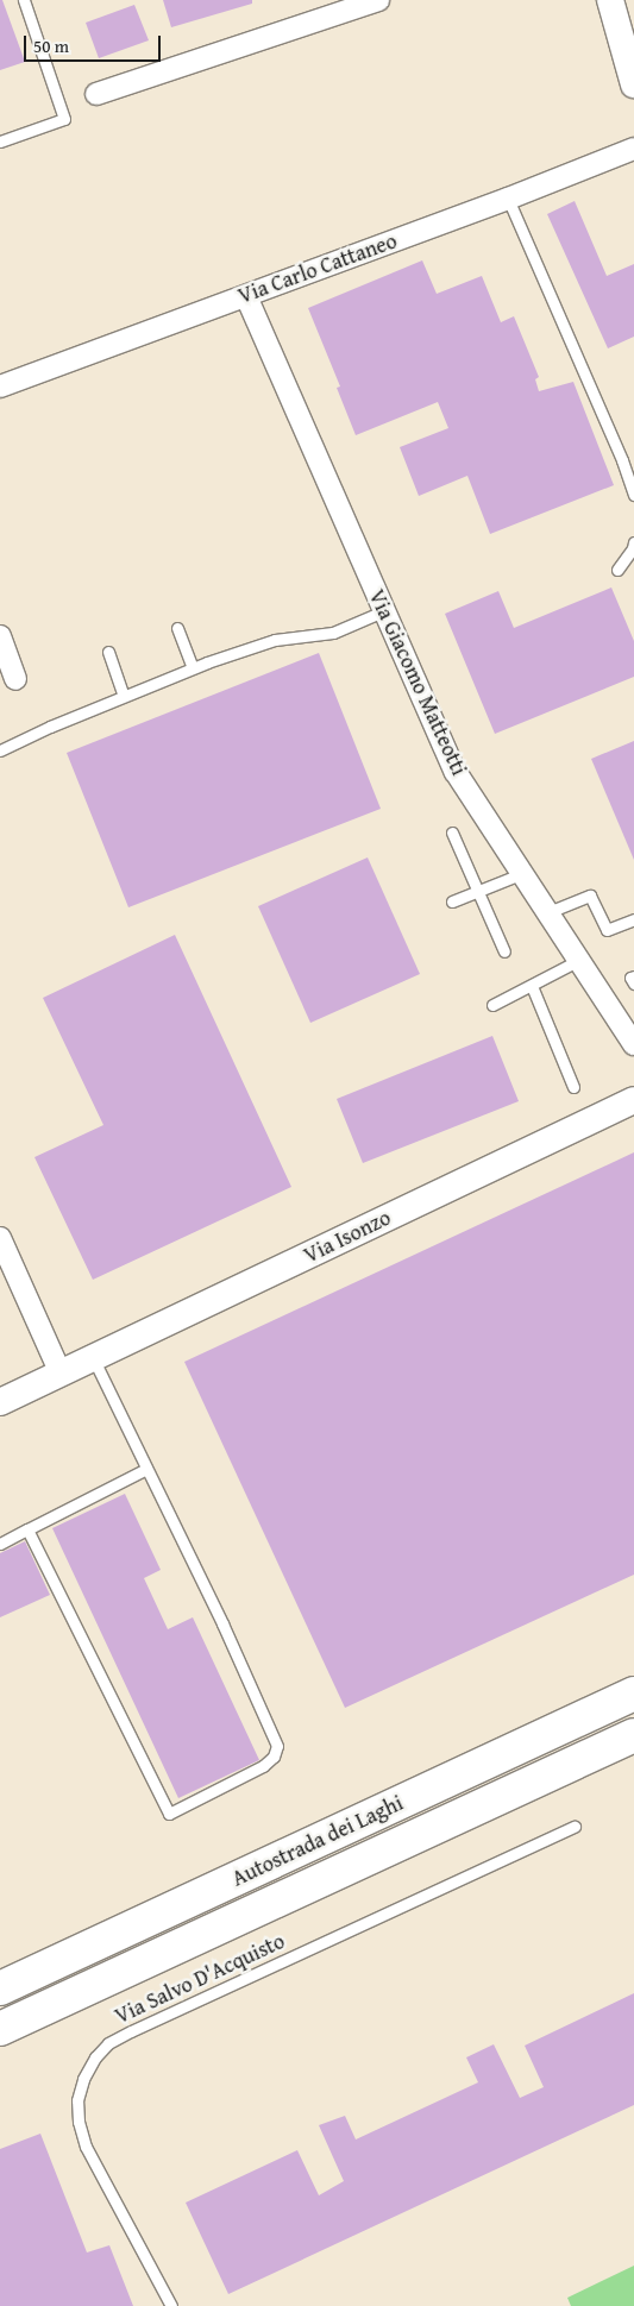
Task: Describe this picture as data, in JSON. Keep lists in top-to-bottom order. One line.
{"streets":{"highway":["Autostrada dei Laghi"],"street":["Via Carlo Cattaneo","Via Giacomo Matteotti","Via Isonzo"],"lane":["Via Salvo D'Acquisto"]},"crossings":[["Via Carlo Cattaneo","Via Giacomo Matteotti"]],"scale_bar":"50 m"}
